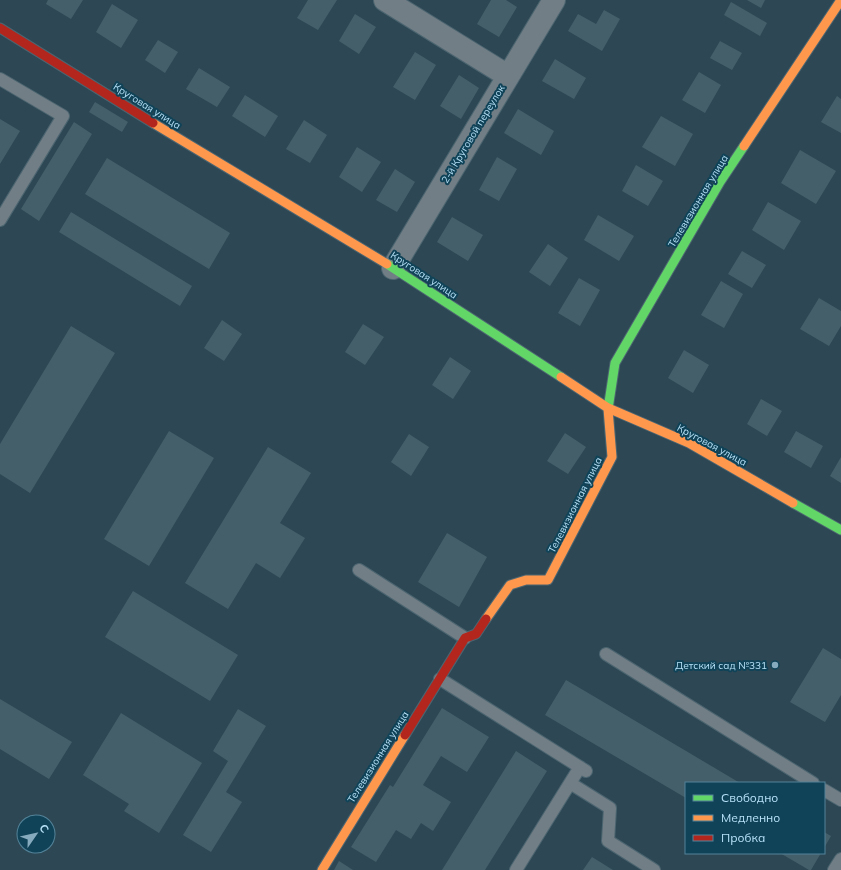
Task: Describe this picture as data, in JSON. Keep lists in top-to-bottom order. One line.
{"streets":{"street":["Круговая улица","2-й Круговой переулок","Телевизионная улица"]},"crossings":[["Круговая улица","2-й Круговой переулок"],["Круговая улица","Телевизионная улица"]],"places":["Детский сад №331"],"legend":["Свободно","Медленно","Пробка"],"north":"top right"}
